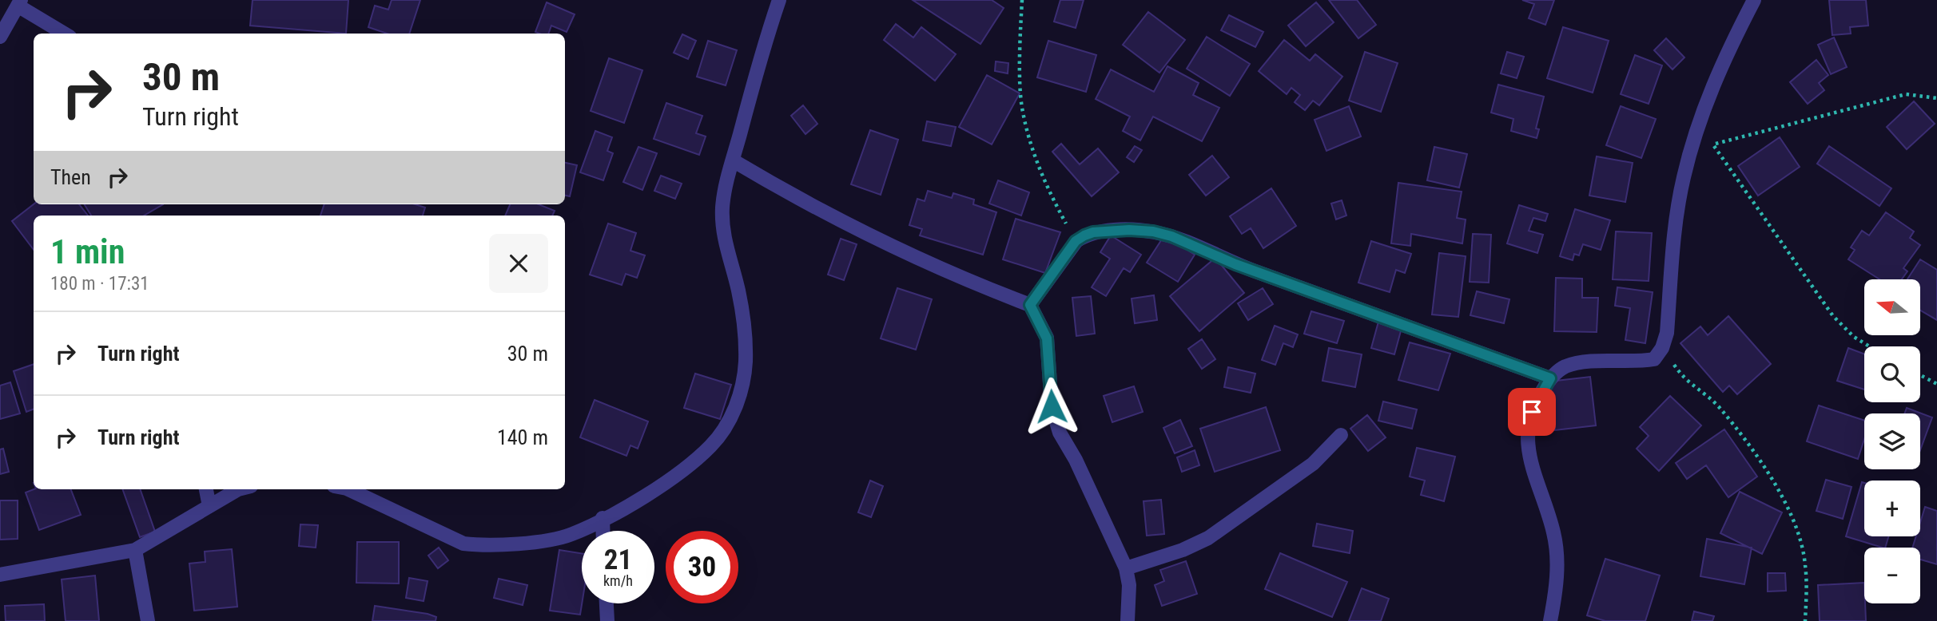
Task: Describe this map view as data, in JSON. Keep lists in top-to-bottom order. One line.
{"north":"left","page":{"turn":["30 m","Turn right"],"then":"Then","heading":["1 min","180 m · 17:31"],"map_buttons":["+","−"],"list":[{"name":"Turn right","value":"30 m"},{"name":"Turn right","value":"140 m"}],"speed":"21 km/h","limit":"30"}}
